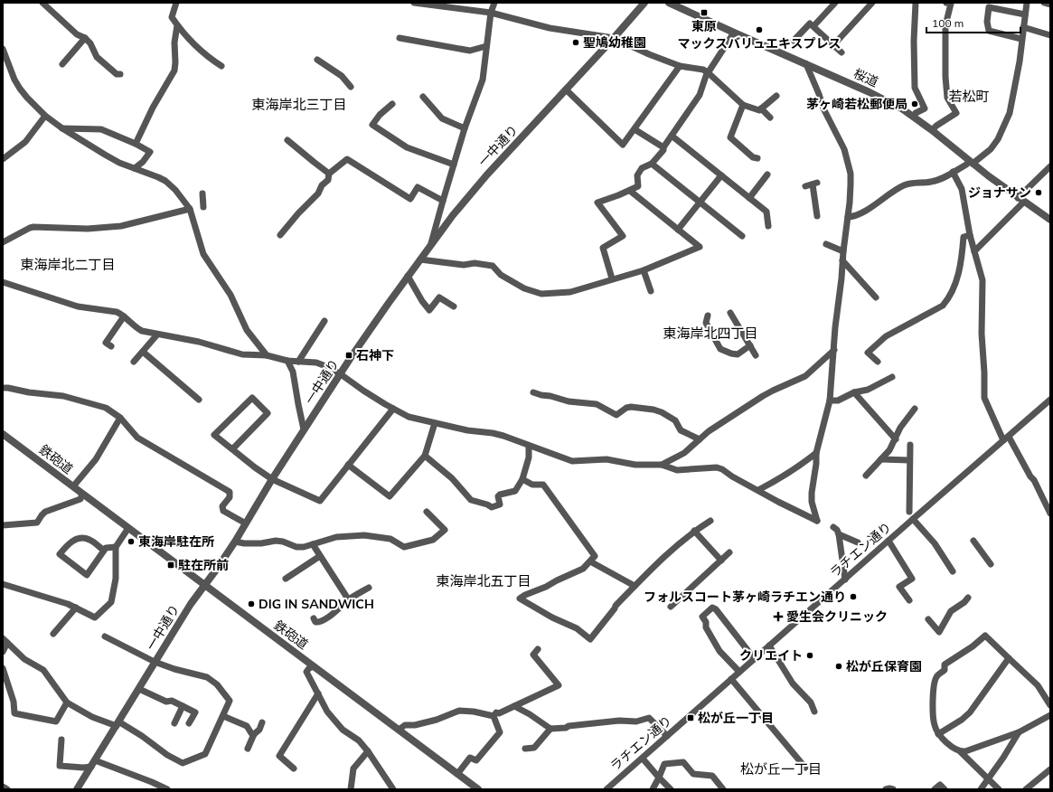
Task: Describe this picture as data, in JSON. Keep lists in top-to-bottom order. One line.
{"streets":{"street":["桜道","一中通り","鉄砲道","ラチエン通り"]},"crossings":[["一中通り","鉄砲道"]],"districts":["若松町","東海岸北三丁目","東海岸北二丁目","東海岸北四丁目","東海岸北五丁目","松が丘一丁目"],"places":{"transit":["東原","石神下","駐在所前","松が丘一丁目"],"other":["マックスバリュエキスプレス","聖鳩幼稚園","茅ヶ崎若松郵便局","ジョナサン","東海岸駐在所","フォルスコート茅ヶ崎ラチエン通り","DIG IN SANDWICH","クリエイト","松が丘保育園"],"health":["愛生会クリニック"]},"scale_bar":"100 m"}
